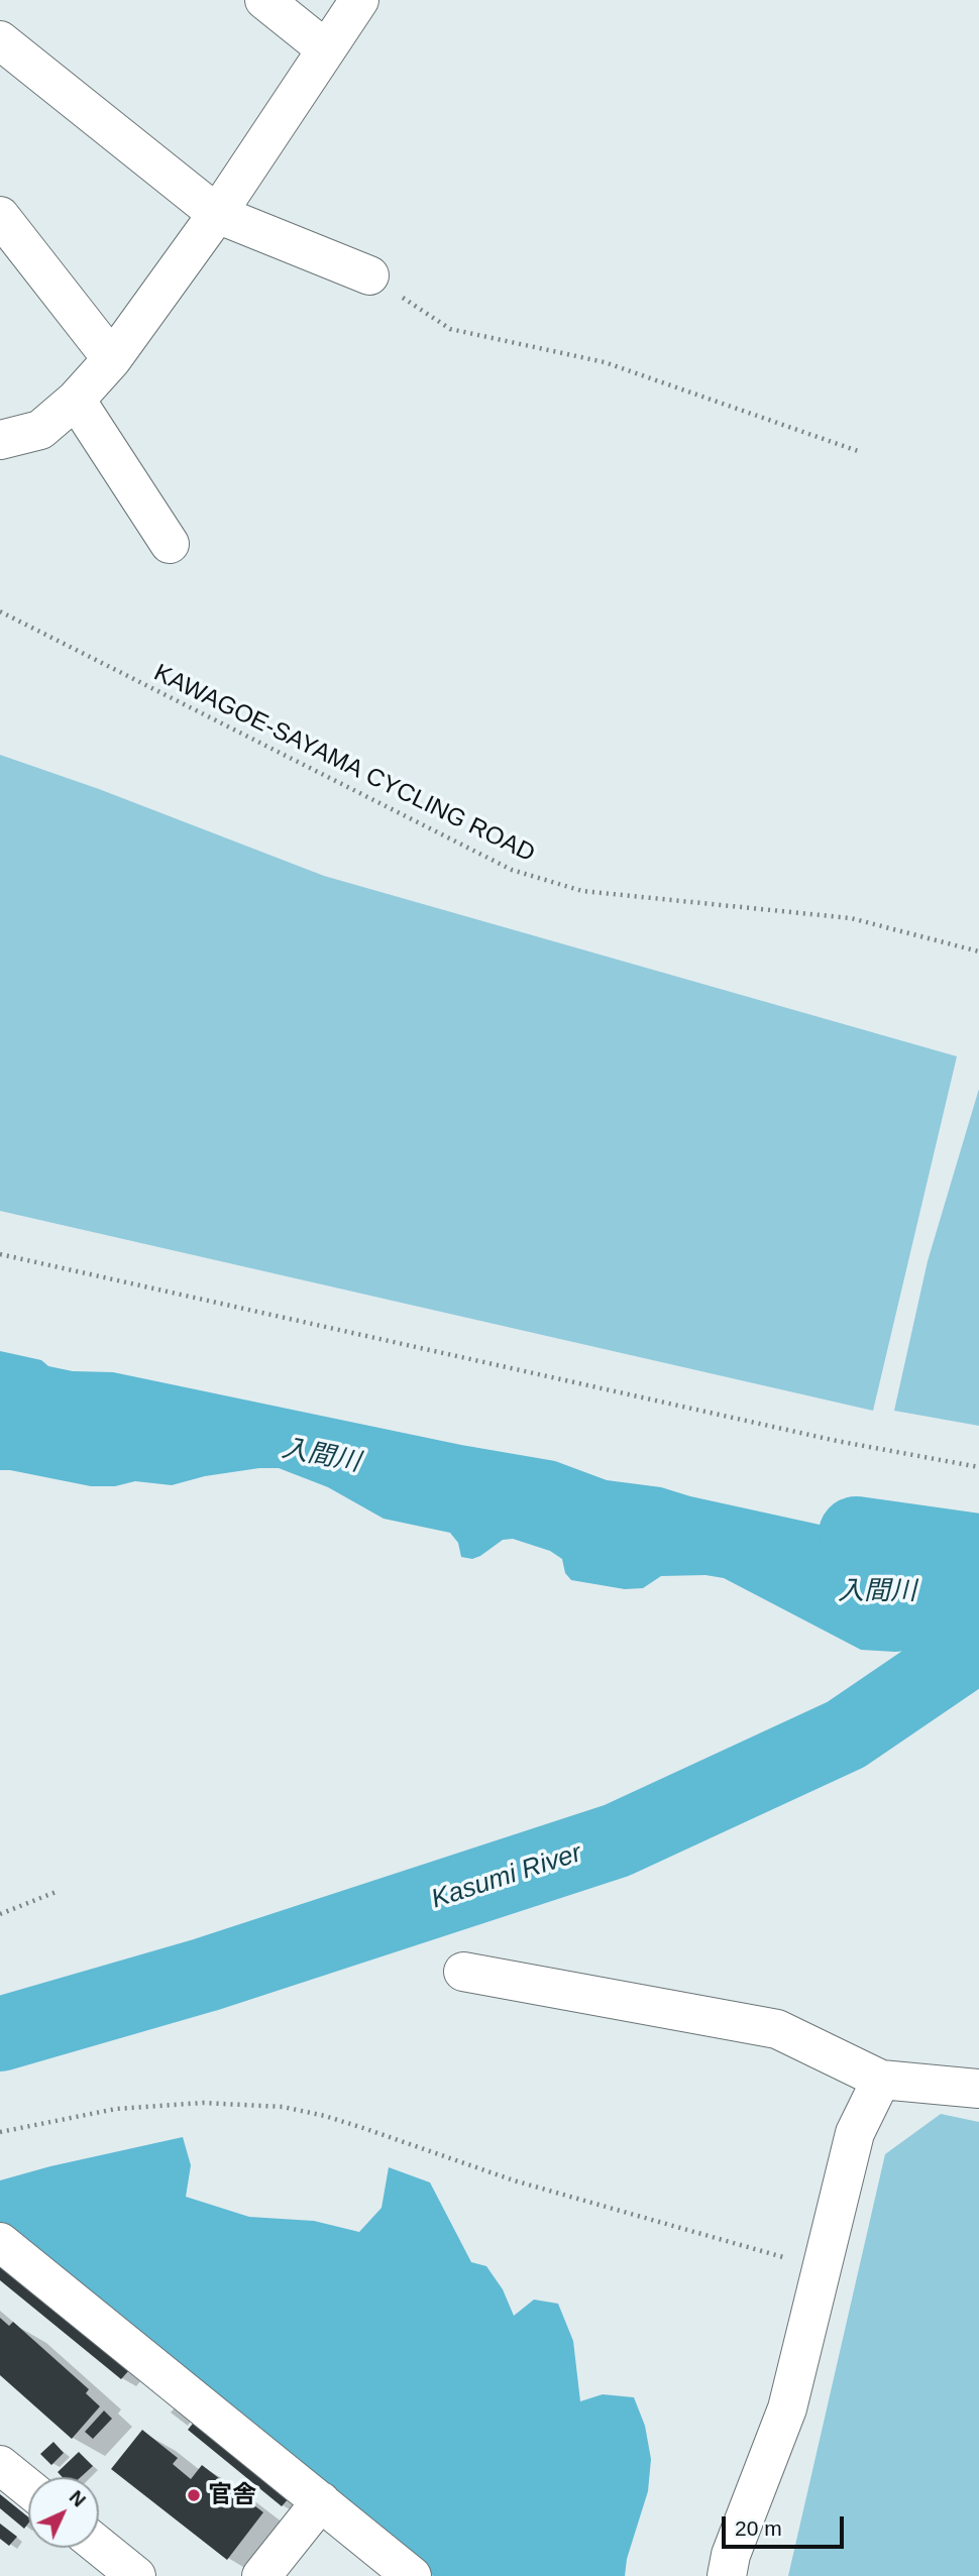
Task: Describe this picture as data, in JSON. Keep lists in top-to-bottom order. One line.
{"streets":{"path":["KAWAGOE-SAYAMA CYCLING ROAD"]},"water":["入間川","Kasumi River"],"places":["官舎"],"scale_bar":"20 m","north":"top right"}
